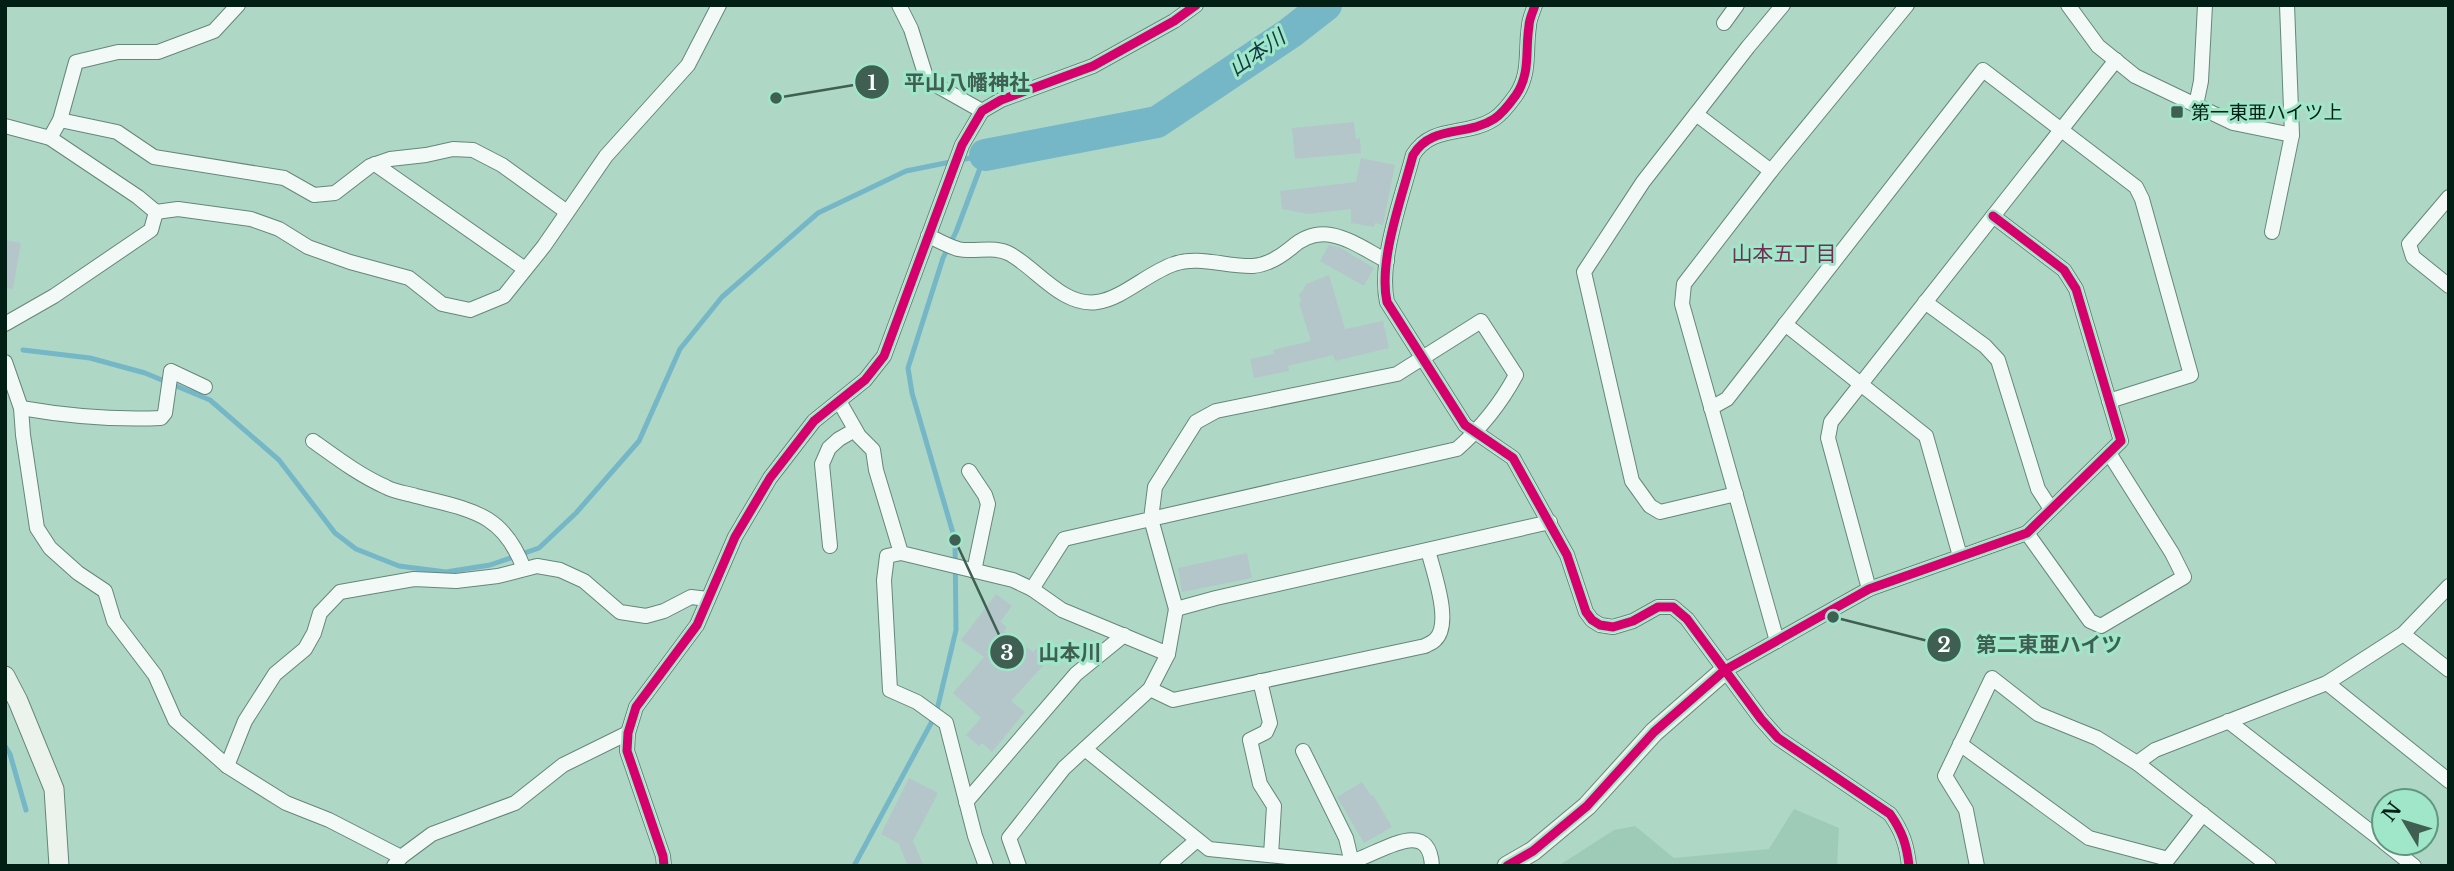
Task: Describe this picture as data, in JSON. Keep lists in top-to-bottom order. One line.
{"districts":["山本五丁目"],"water":["山本川"],"places":{"other":["平山八幡神社","山本川","第二東亜ハイツ"],"transit":["第一東亜ハイツ上"]},"north":"top left"}
